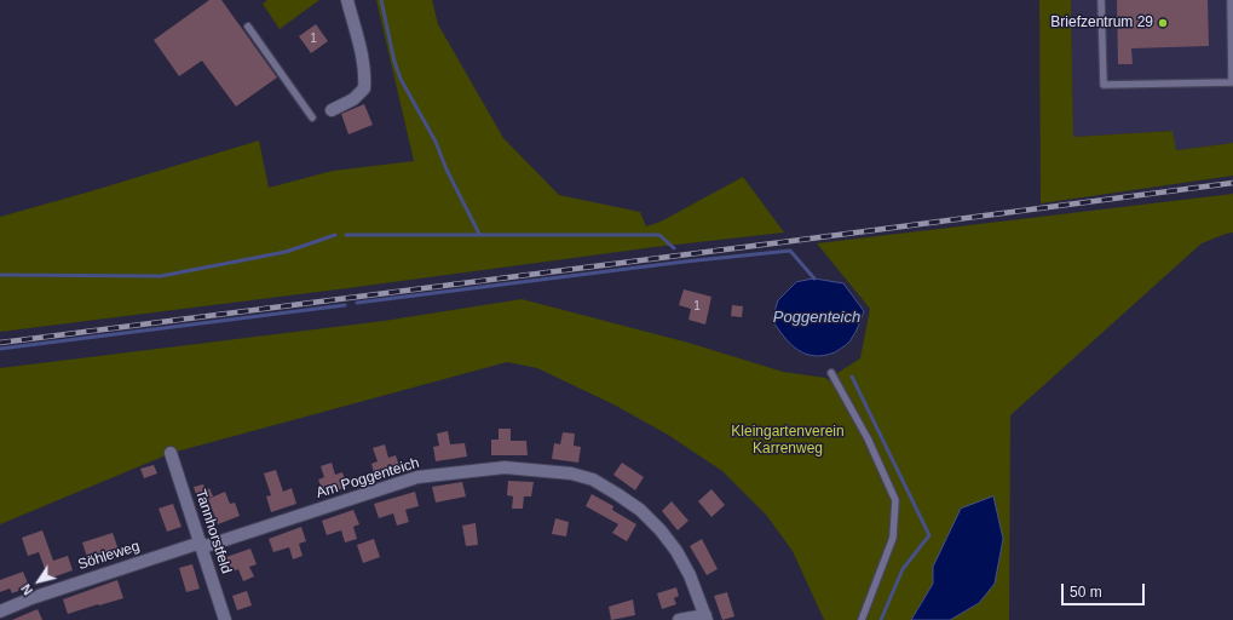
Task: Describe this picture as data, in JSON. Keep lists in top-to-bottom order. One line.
{"streets":{"street":["Am Poggenteich","Tannhorstfeld","Söhleweg"]},"crossings":[["Am Poggenteich","Tannhorstfeld"],["Am Poggenteich","Söhleweg"],["Tannhorstfeld","Söhleweg"]],"water":["Poggenteich"],"parks":["Kleingartenverein Karrenweg"],"places":["Briefzentrum 29"],"house_numbers":["1","1"],"scale_bar":"50 m","north":"bottom left"}
